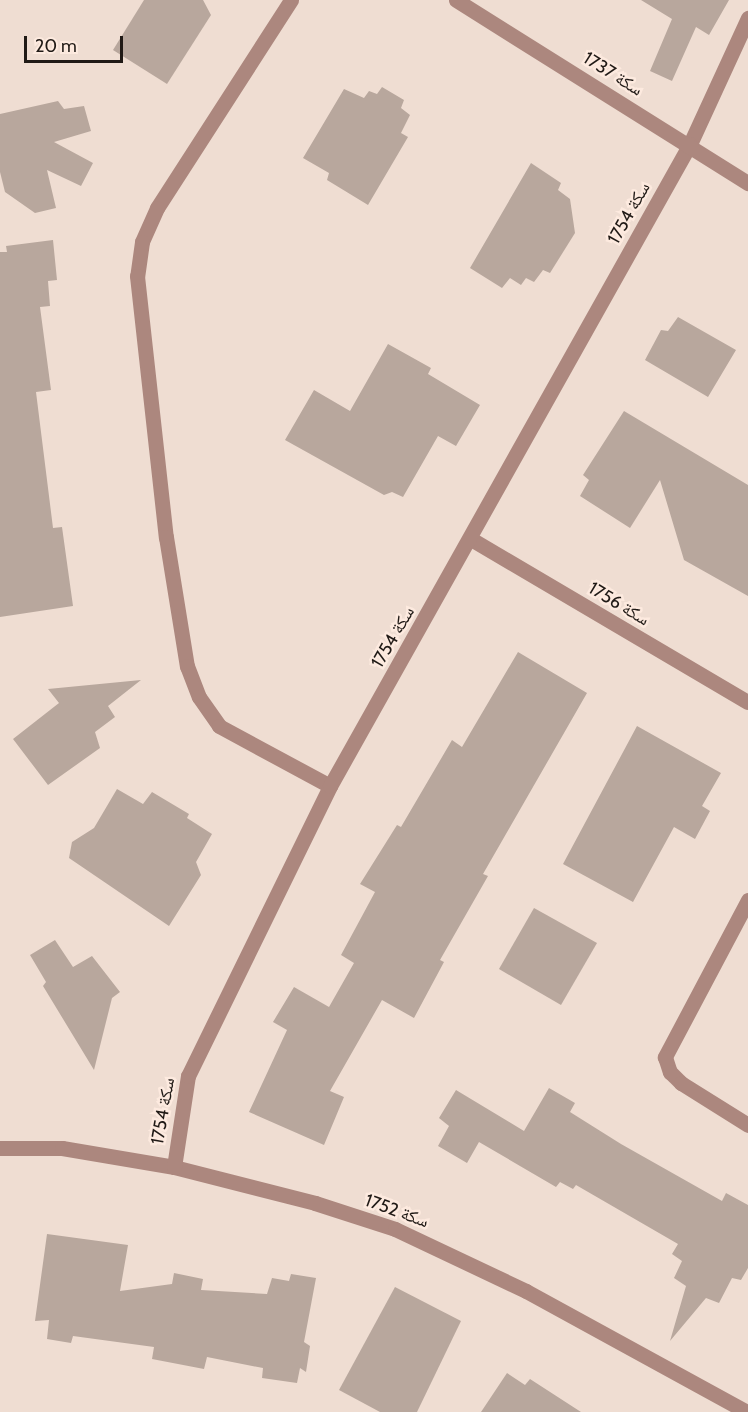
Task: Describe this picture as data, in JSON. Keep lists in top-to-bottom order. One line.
{"streets":{"street":["سكة 1737","سكة 1754","سكة 1756","سكة 1752"]},"crossings":[["سكة 1737","سكة 1754"],["سكة 1754","سكة 1756"],["سكة 1754","سكة 1752"]],"scale_bar":"20 m"}
